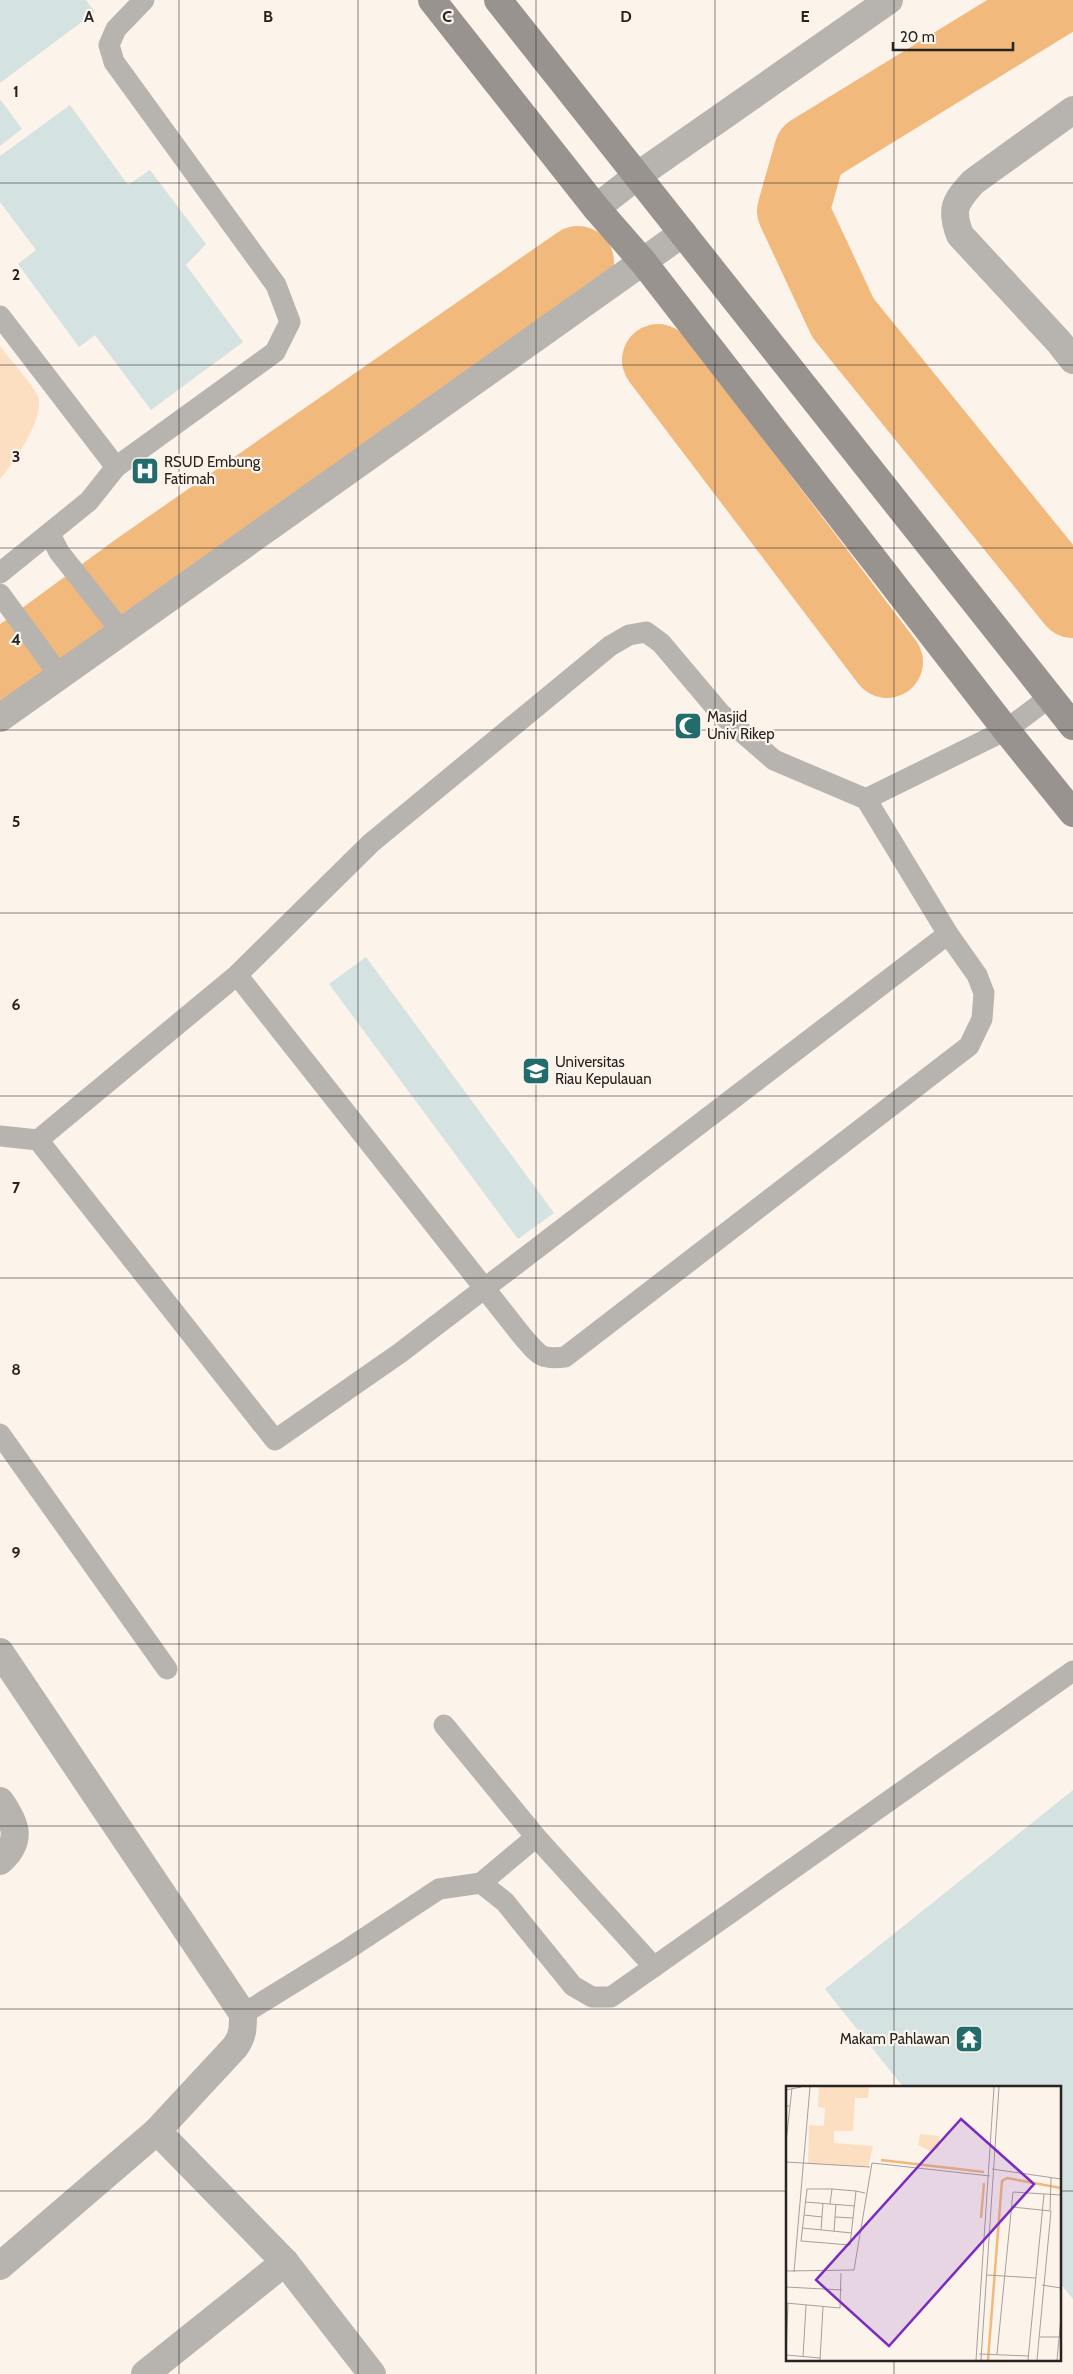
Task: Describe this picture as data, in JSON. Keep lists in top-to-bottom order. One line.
{"places":{"hospital":["RSUD Embung Fatimah"],"mosque":["Masjid Univ Rikep"],"school or university":["Universitas Riau Kepulauan"],"temple":["Makam Pahlawan"]},"scale_bar":"20 m","grid":{"columns":["A","B","C","D","E"],"rows":["1","2","3","4","5","6","7","8","9"]}}
